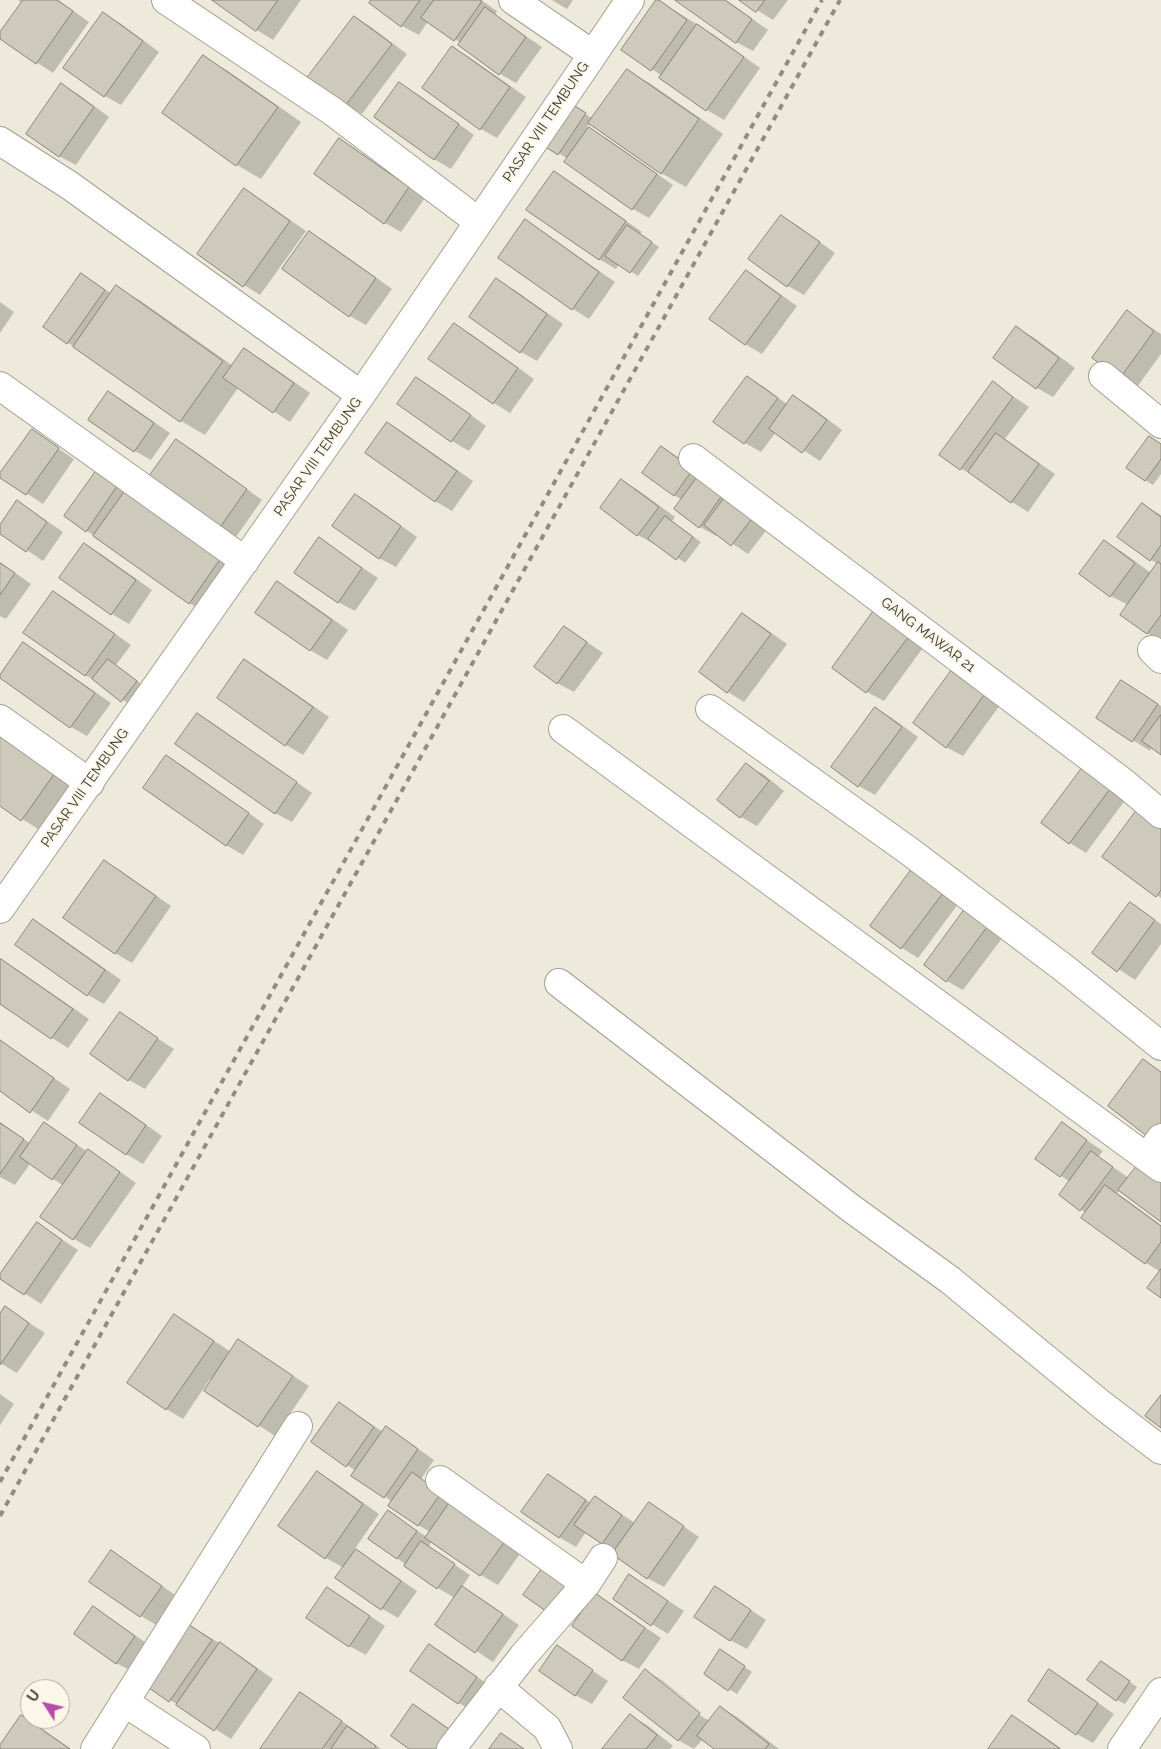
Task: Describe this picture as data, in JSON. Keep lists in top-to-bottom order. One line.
{"streets":{"street":["PASAR VIII TEMBUNG","GANG MAWAR 21"]},"north":"top left"}
